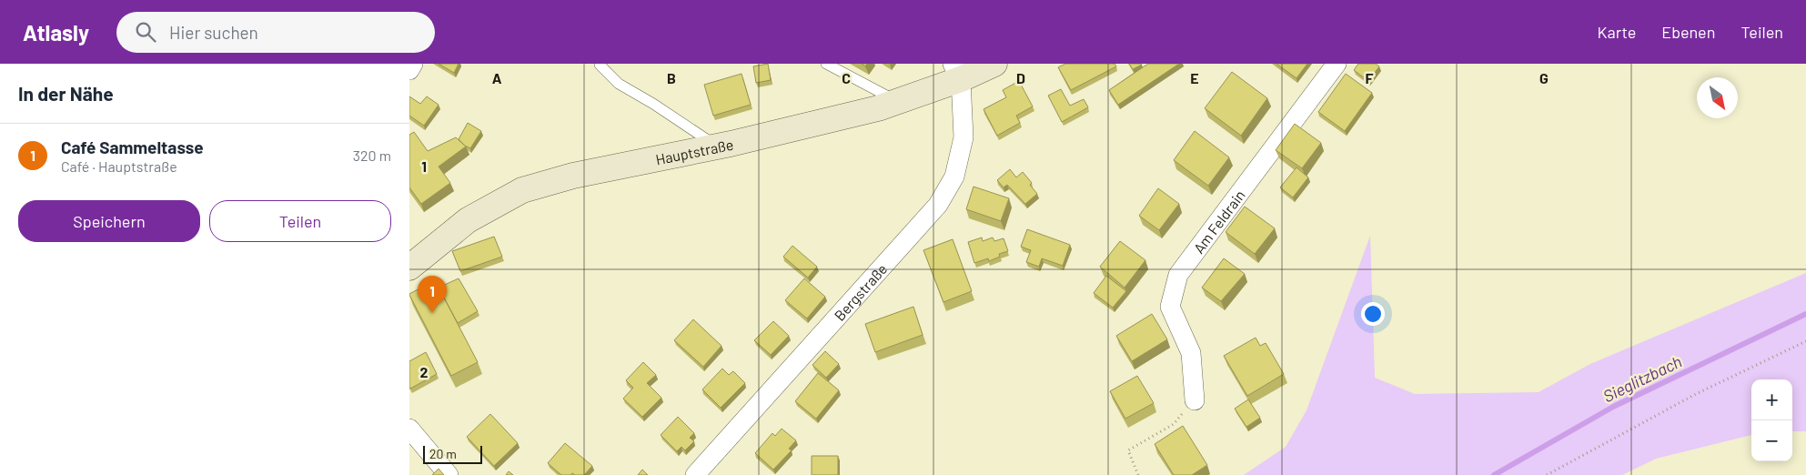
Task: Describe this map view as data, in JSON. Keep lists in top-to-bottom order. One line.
{"streets":{"street":["Hauptstraße","Am Feldrain","Bergstraße"]},"crossings":[["Hauptstraße","Bergstraße"]],"water":["Sieglitzbach"],"scale_bar":"20 m","north":"bottom right","page":{"header":"Atlasly","search":"Hier suchen","nav":["Karte","Ebenen","Teilen"],"heading":"In der Nähe","list":[{"mark":"1","name":"Café Sammeltasse","note":"Café · Hauptstraße","value":"320 m"}],"buttons":["Speichern","Teilen"],"pins":"1","map_buttons":["+","−"],"scale":"20 m"},"grid":{"columns":["A","B","C","D","E","F","G"],"rows":["1","2"]}}
